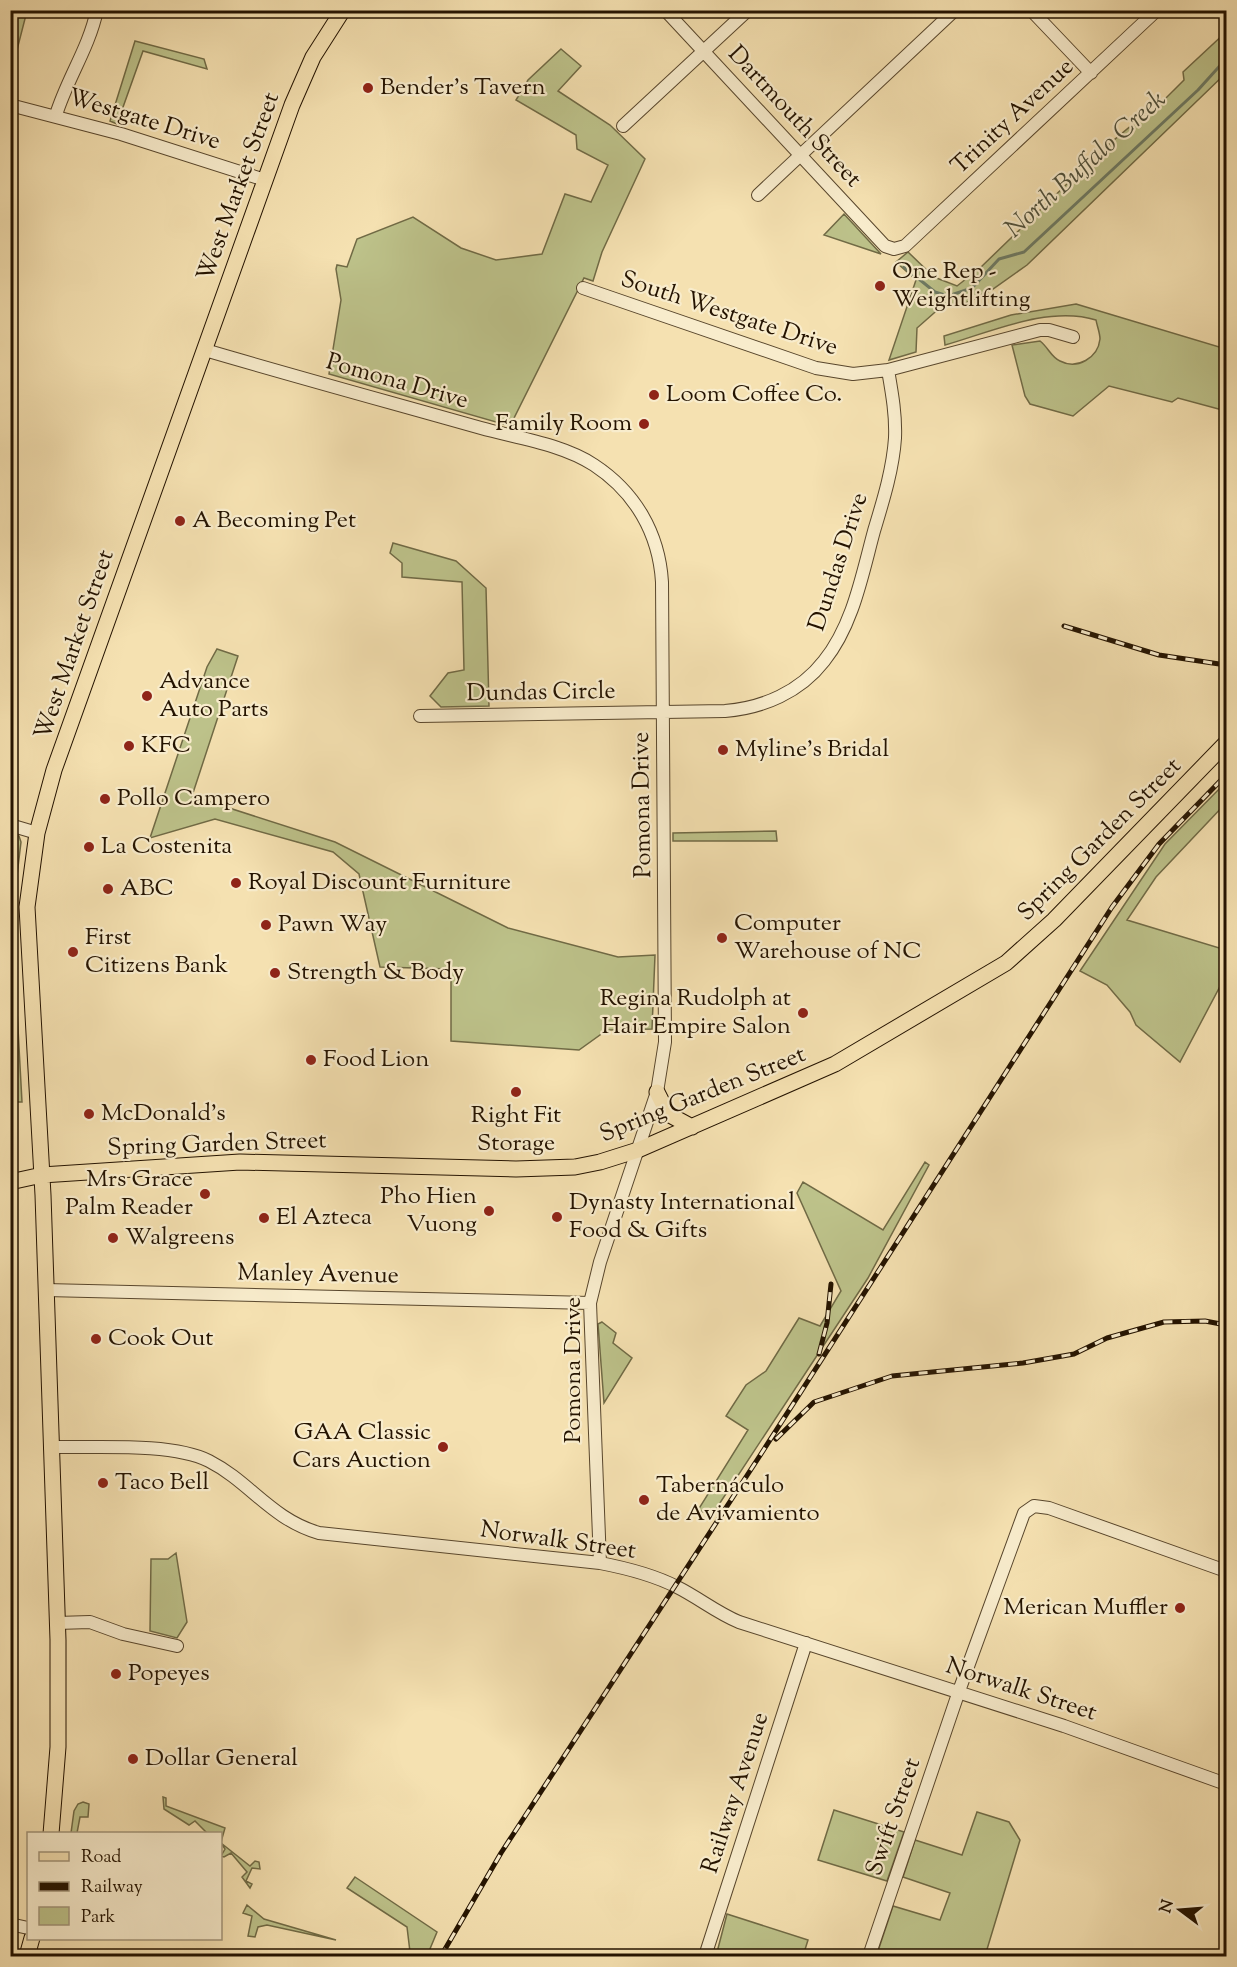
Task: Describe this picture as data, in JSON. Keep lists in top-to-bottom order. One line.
{"streets":{"main road":["West Market Street","Spring Garden Street"],"street":["Dartmouth Street","Trinity Avenue","Westgate Drive","South Westgate Drive","Pomona Drive","Dundas Drive","Dundas Circle","Manley Avenue","Norwalk Street","Railway Avenue","Swift Street"]},"crossings":[["Dartmouth Street","Trinity Avenue"],["Westgate Drive","West Market Street"],["West Market Street","Pomona Drive"],["West Market Street","Spring Garden Street"],["West Market Street","Manley Avenue"],["West Market Street","Norwalk Street"],["South Westgate Drive","Dundas Drive"],["Pomona Drive","Dundas Drive"],["Pomona Drive","Dundas Circle"],["Pomona Drive","Spring Garden Street"],["Pomona Drive","Manley Avenue"],["Pomona Drive","Norwalk Street"],["Dundas Drive","Dundas Circle"],["Norwalk Street","Railway Avenue"],["Norwalk Street","Swift Street"]],"water":["North Buffalo Creek"],"places":["Bender's Tavern","One Rep - Weightlifting","Loom Coffee Co.","Family Room","A Becoming Pet","Advance Auto Parts","KFC","Myline's Bridal","Pollo Campero","La Costenita","Royal Discount Furniture","ABC","Pawn Way","Computer Warehouse of NC","First Citizens Bank","Strength & Body","Regina Rudolph at Hair Empire Salon","Food Lion","Right Fit Storage","McDonald's","Mrs Grace Palm Reader","Pho Hien Vuong","Dynasty International Food & Gifts","El Azteca","Walgreens","Cook Out","GAA Classic Cars Auction","Taco Bell","Tabernáculo de Avivamiento","Merican Muffler","Popeyes","Dollar General"],"legend":["Road","Railway","Park"],"north":"left"}
